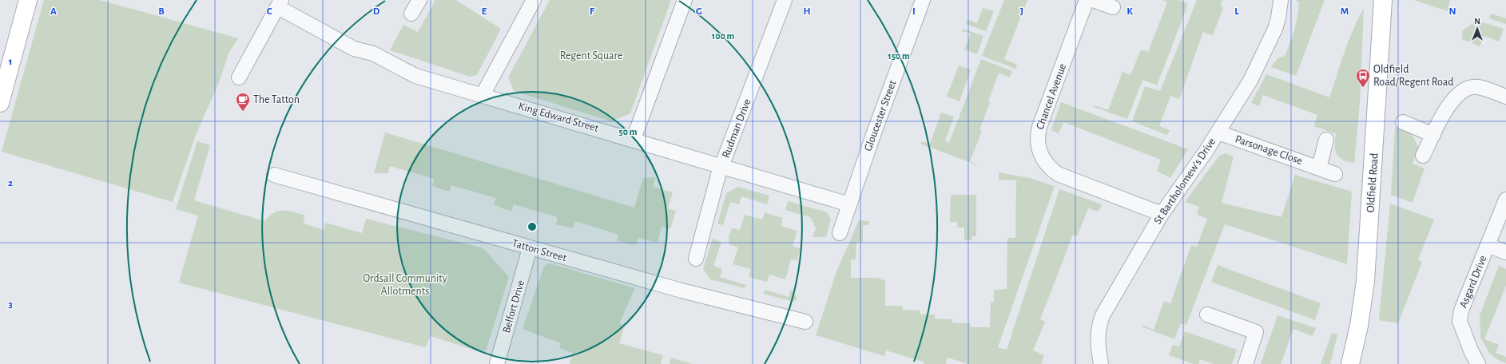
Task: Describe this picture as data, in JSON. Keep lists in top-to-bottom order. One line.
{"streets":{"main road":["Oldfield Road"],"street":["Chancel Avenue","Gloucester Street","King Edward Street","Rudman Drive","Parsonage Close","St Bartholomew's Drive","Tatton Street","Asgard Drive","Belfort Drive"]},"crossings":[["Chancel Avenue","St Bartholomew's Drive"],["Gloucester Street","King Edward Street"],["King Edward Street","Rudman Drive"],["Parsonage Close","St Bartholomew's Drive"],["Tatton Street","Belfort Drive"]],"parks":["Regent Square","Ordsall Community Allotments"],"places":{"bus stop":["Oldfield Road/Regent Road"],"cafe":["The Tatton"]},"north":"top","grid":{"columns":["A","B","C","D","E","F","G","H","I","J","K","L","M","N"],"rows":["1","2","3"]},"rings":["100 m","150 m","50 m"]}
